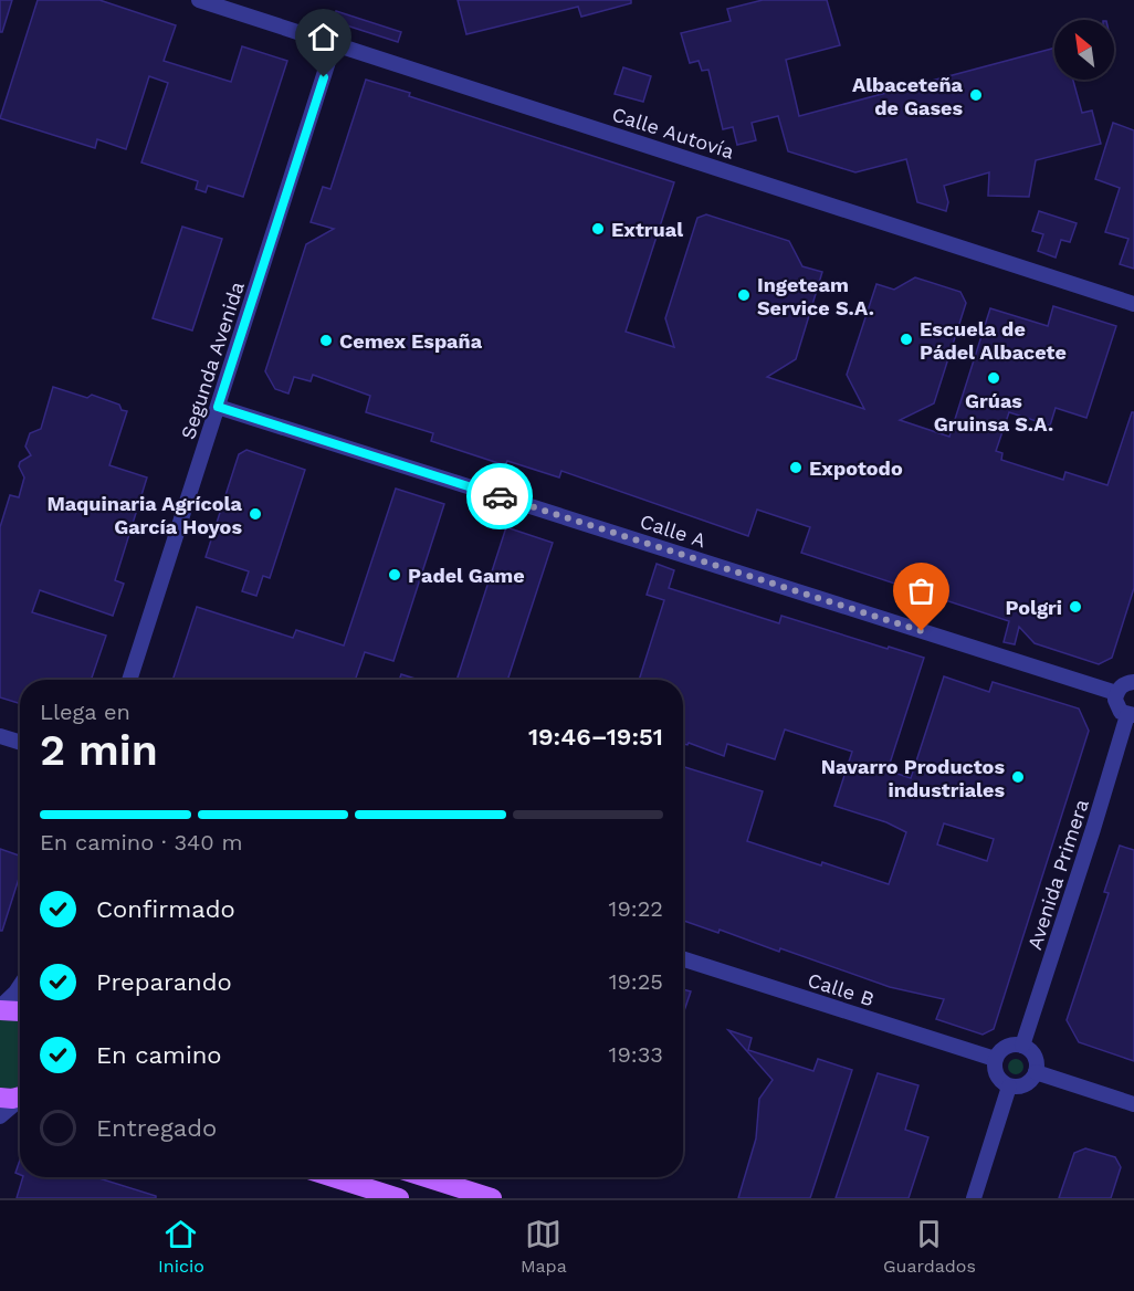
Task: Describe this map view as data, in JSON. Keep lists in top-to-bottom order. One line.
{"streets":{"street":["Calle Autovía","Segunda Avenida","Calle A","Avenida Primera","Calle B"]},"crossings":[["Calle Autovía","Segunda Avenida"],["Segunda Avenida","Calle A"],["Avenida Primera","Calle B"]],"places":["Albaceteña de Gases","Extrual","Ingeteam Service S.A.","Escuela de Pádel Albacete","Cemex España","Grúas Gruinsa S.A.","Expotodo","Maquinaria Agrícola García Hoyos","Padel Game","Polgri","Navarro Productos industriales"],"north":"top left","page":{"heading":["2 min","Llega en","19:46–19:51"],"bar":"En camino · 340 m","list":[["Confirmado","19:22"],["Preparando","19:25"],["En camino","19:33"],"Entregado"],"tabs":["Inicio","Mapa","Guardados"]}}
